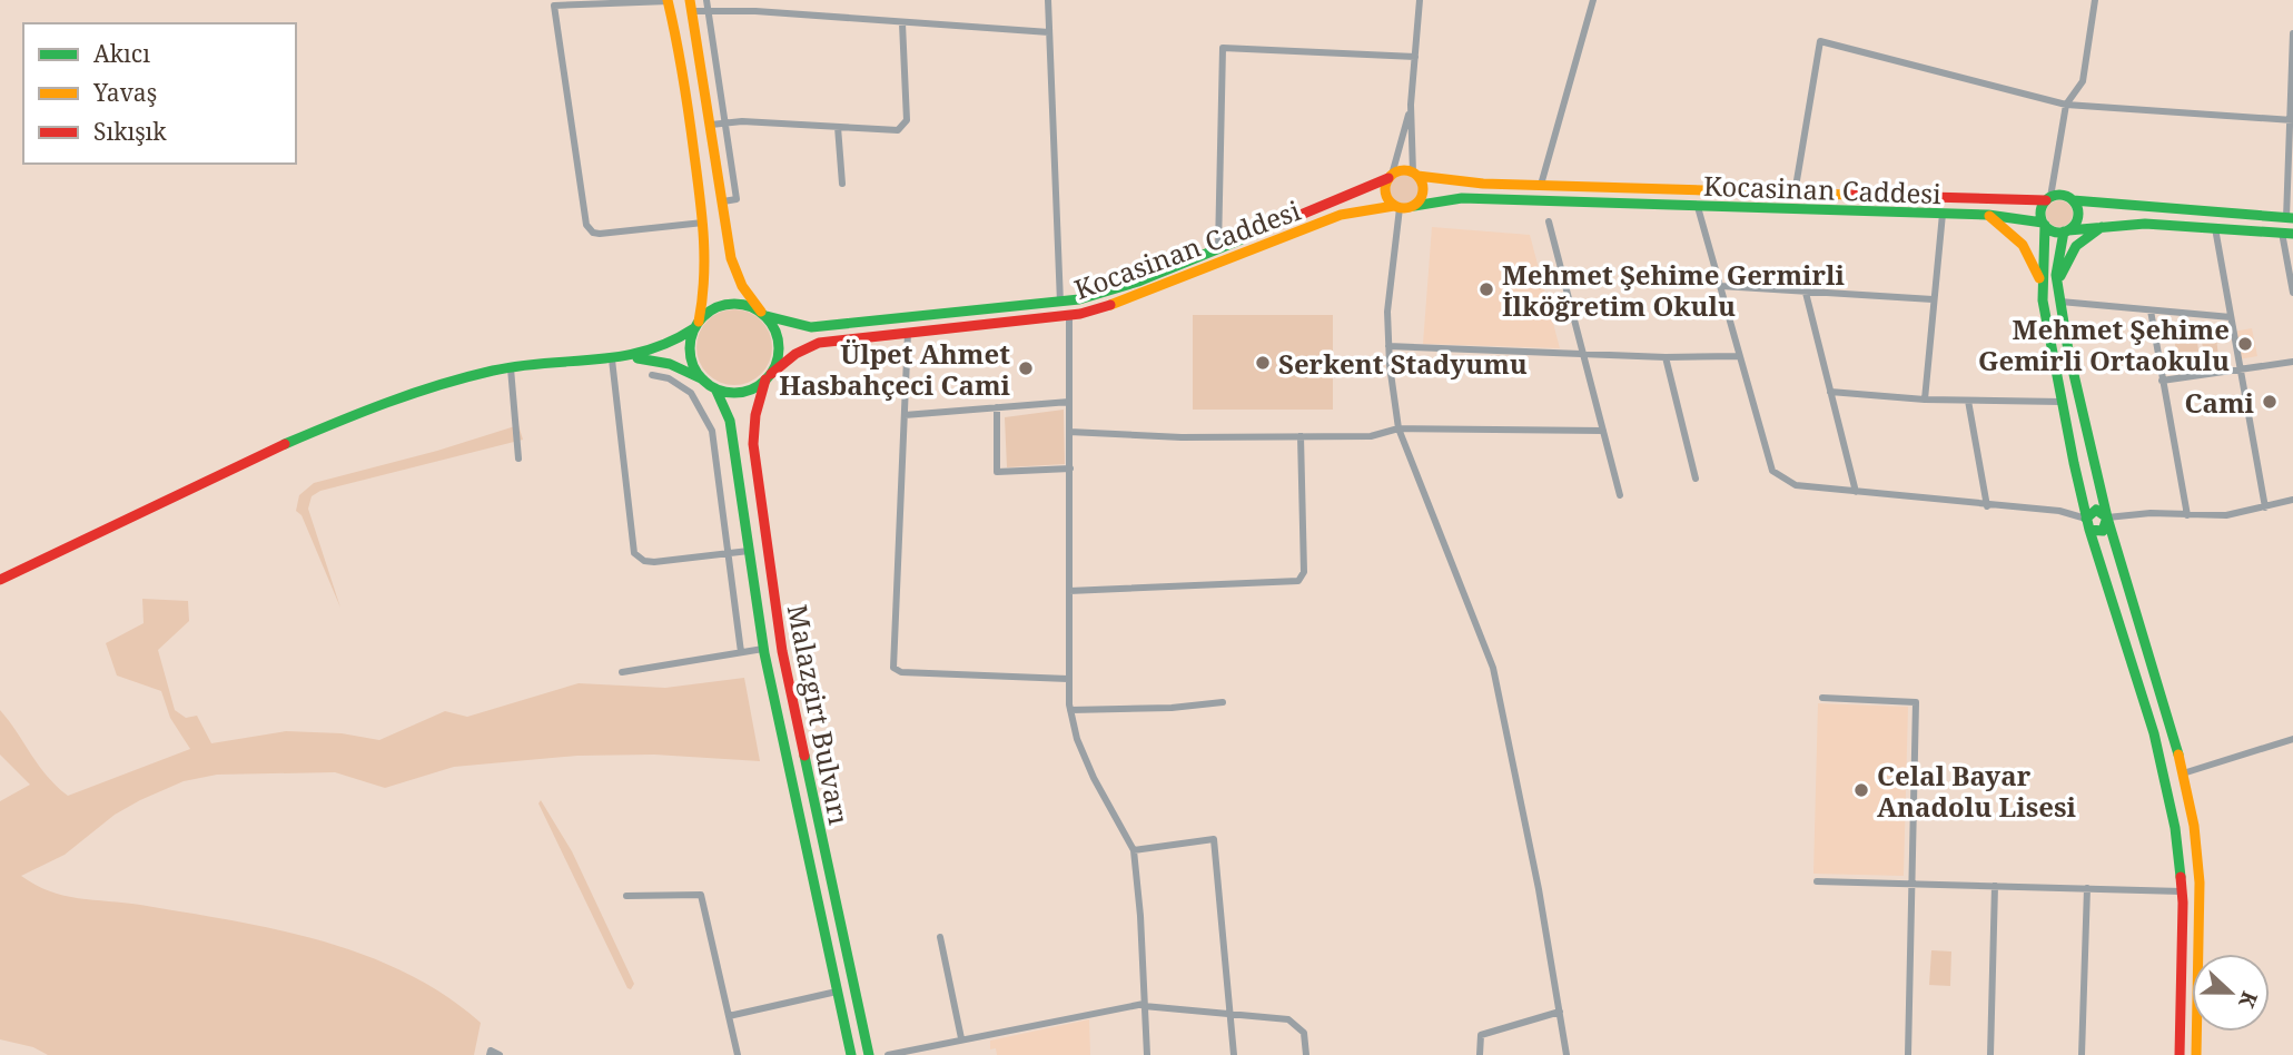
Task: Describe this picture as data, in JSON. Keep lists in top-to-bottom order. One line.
{"streets":{"main road":["Kocasinan Caddesi","Malazgirt Bulvarı"]},"crossings":[["Kocasinan Caddesi","Malazgirt Bulvarı"]],"places":["Mehmet Şehime Germirli İlköğretim Okulu","Mehmet Şehime Gemirli Ortaokulu","Serkent Stadyumu","Ülpet Ahmet Hasbahçeci Cami","Cami","Celal Bayar Anadolu Lisesi"],"legend":["Akıcı","Yavaş","Sıkışık"],"north":"right"}
